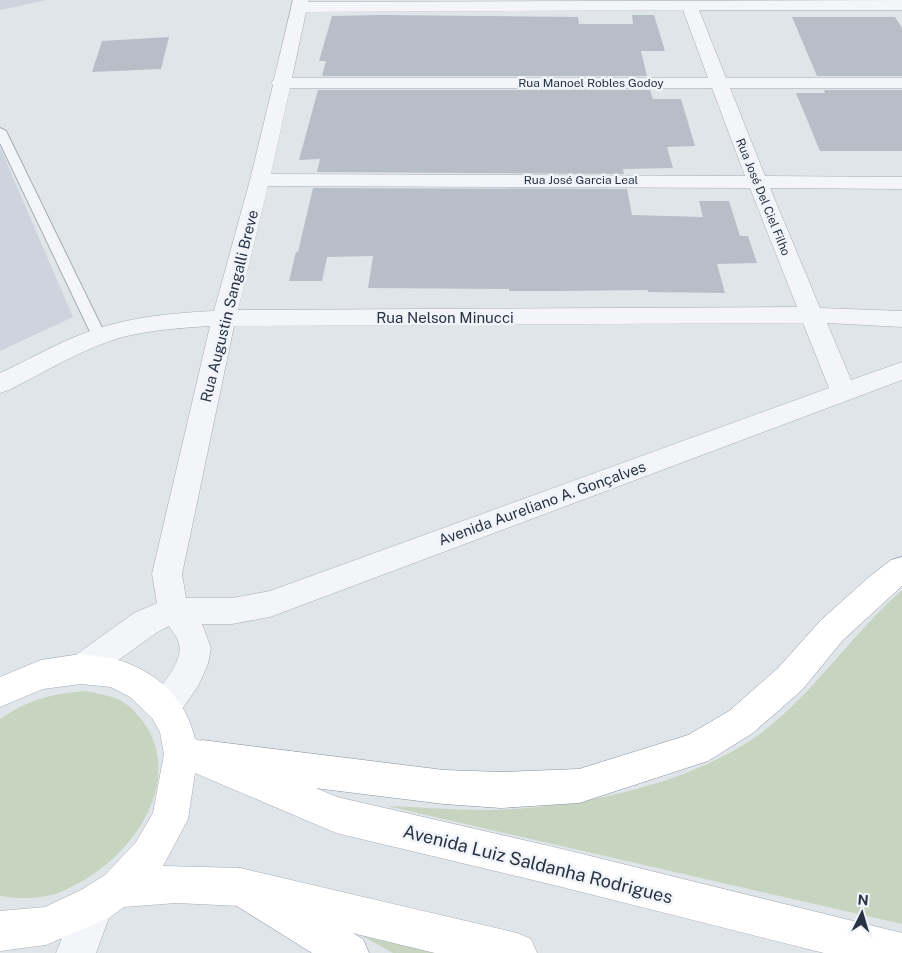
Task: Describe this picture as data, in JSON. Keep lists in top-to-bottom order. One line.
{"streets":{"main road":["Avenida Luiz Saldanha Rodrigues"],"street":["Rua Manoel Robles Godoy","Rua José Garcia Leal","Rua José Del Ciel Filho","Rua Augustin Sangalli Breve","Rua Nelson Minucci","Avenida Aureliano A. Gonçalves"]},"crossings":[["Rua Manoel Robles Godoy","Rua José Del Ciel Filho"],["Rua Manoel Robles Godoy","Rua Augustin Sangalli Breve"],["Rua José Garcia Leal","Rua José Del Ciel Filho"],["Rua José Garcia Leal","Rua Augustin Sangalli Breve"],["Rua José Del Ciel Filho","Rua Nelson Minucci"],["Rua José Del Ciel Filho","Avenida Aureliano A. Gonçalves"],["Rua Augustin Sangalli Breve","Rua Nelson Minucci"],["Rua Augustin Sangalli Breve","Avenida Aureliano A. Gonçalves"]],"north":"top"}
